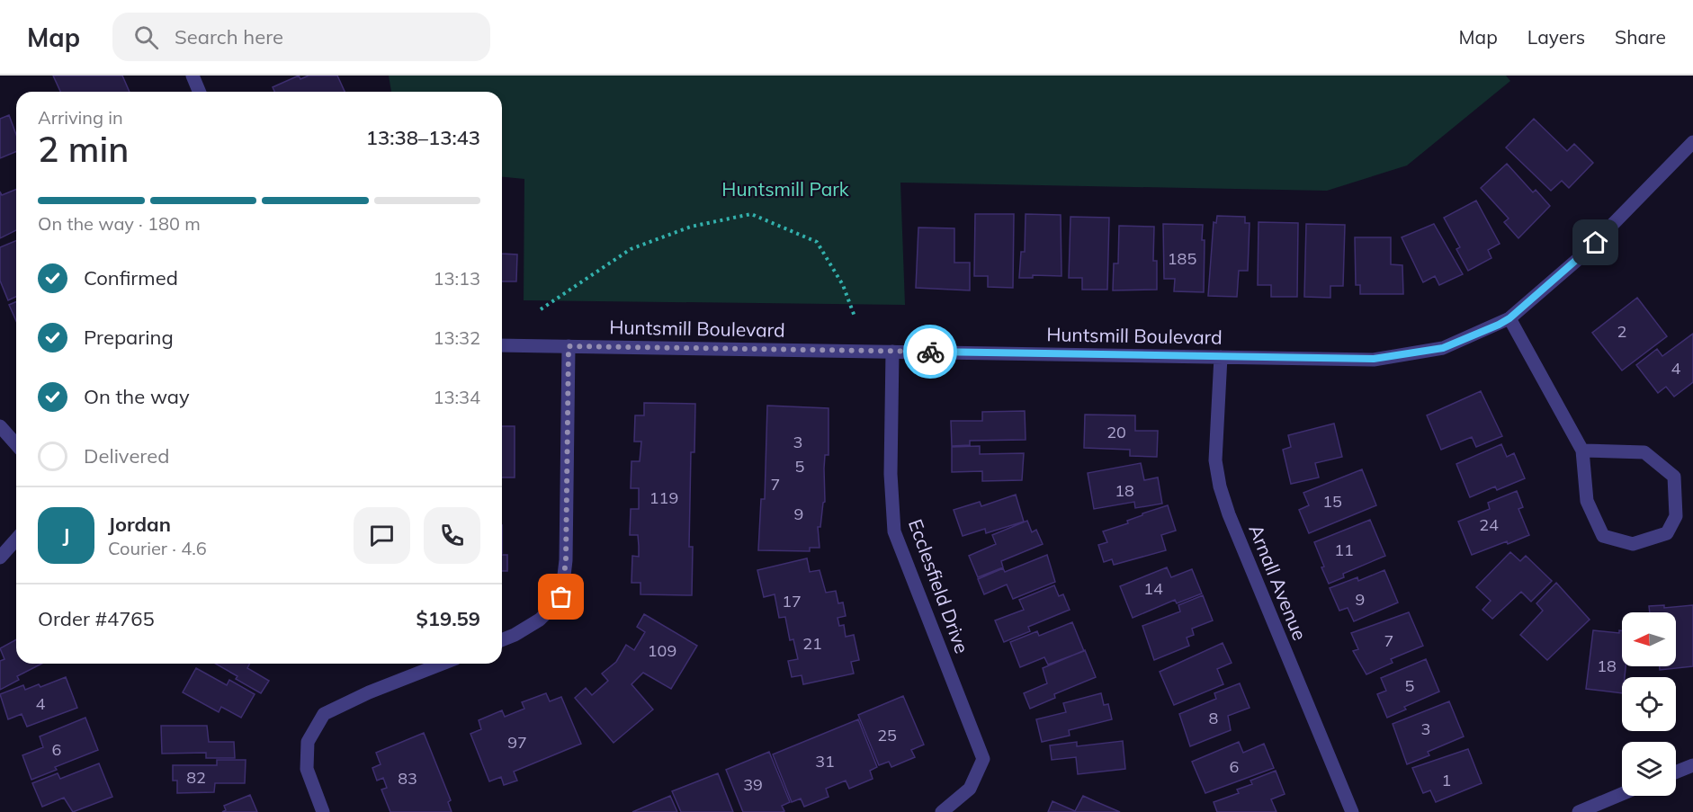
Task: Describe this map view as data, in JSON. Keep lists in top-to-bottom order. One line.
{"streets":{"street":["Huntsmill Boulevard","Arnall Avenue","Ecclesfield Drive"]},"crossings":[["Huntsmill Boulevard","Arnall Avenue"],["Huntsmill Boulevard","Ecclesfield Drive"]],"parks":["Huntsmill Park"],"house_numbers":["185","2","4","20","3","5","7","18","119","15","9","24","11","14","9","17","7","21","109","18","5","4","8","3","25","97","6","31","6","82","83","1","39"],"north":"left","page":{"header":"Map","search":"Search here","nav":["Map","Layers","Share"],"heading":["2 min","Arriving in","13:38–13:43"],"panel":["Jordan","Courier · 4.6","Order #4765","$19.59"],"bar":"On the way · 180 m","list":[["Confirmed","13:13"],["Preparing","13:32"],["On the way","13:34"],"Delivered"],"round":"J"}}
